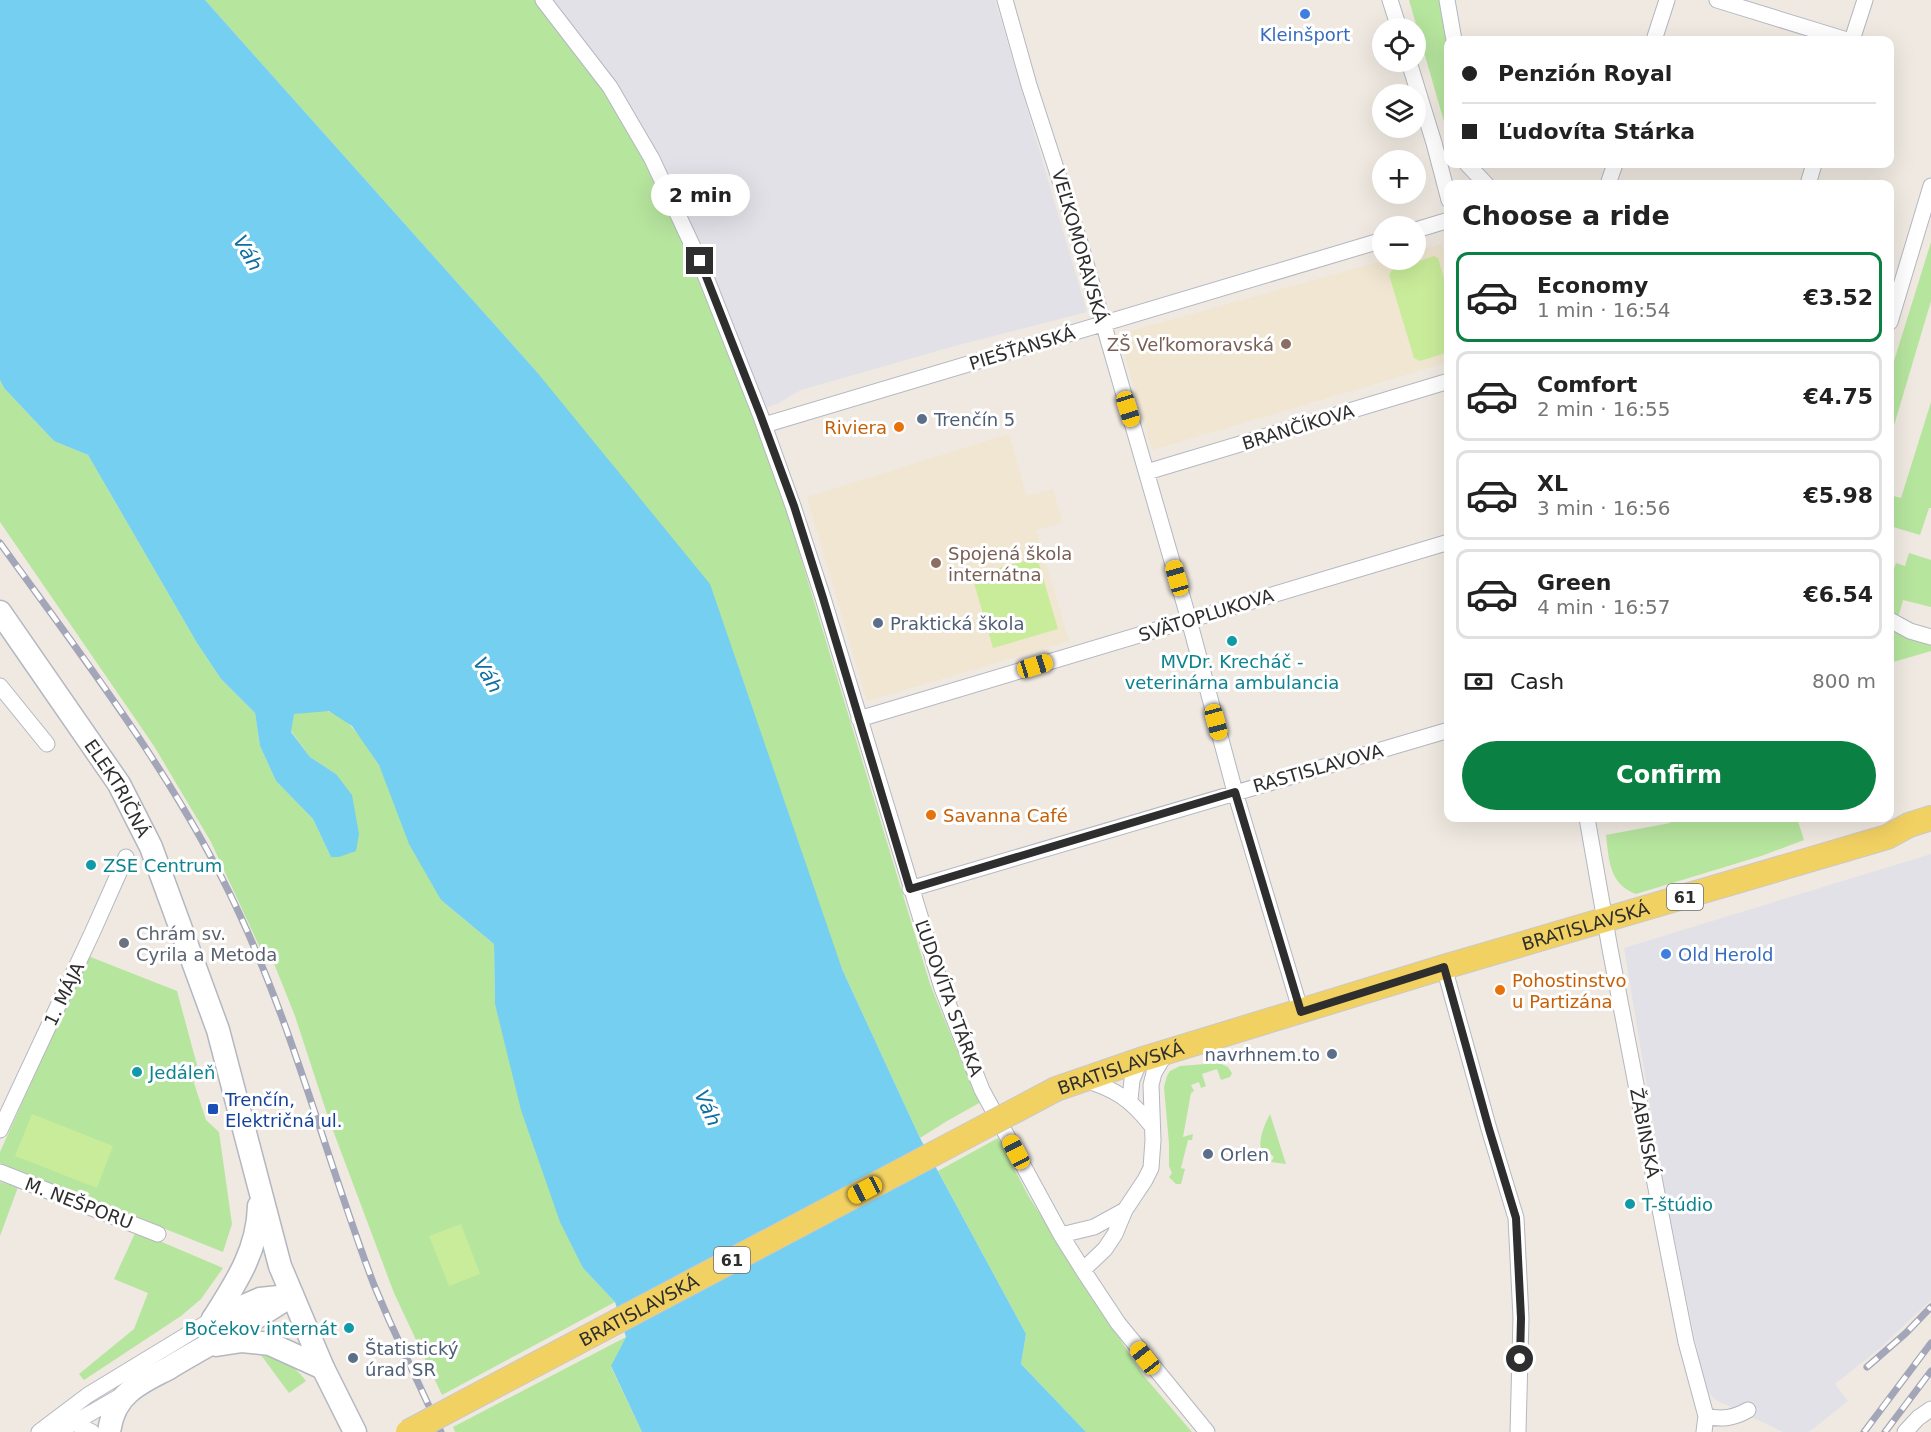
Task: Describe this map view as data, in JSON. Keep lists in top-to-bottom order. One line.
{"streets":{"main road":["ELEKTRIČNÁ","61","BRATISLAVSKÁ"],"street":["VEĽKOMORAVSKÁ","PIEŠŤANSKÁ","BRANČÍKOVA","SVÄTOPLUKOVA","RASTISLAVOVA","1. MÁJA","ĽUDOVÍTA STÁRKA","ŽABINSKÁ","M. NEŠPORU"]},"crossings":[["VEĽKOMORAVSKÁ","PIEŠŤANSKÁ"],["VEĽKOMORAVSKÁ","BRANČÍKOVA"],["VEĽKOMORAVSKÁ","SVÄTOPLUKOVA"],["VEĽKOMORAVSKÁ","RASTISLAVOVA"],["VEĽKOMORAVSKÁ","BRATISLAVSKÁ"],["PIEŠŤANSKÁ","ĽUDOVÍTA STÁRKA"],["SVÄTOPLUKOVA","ĽUDOVÍTA STÁRKA"],["RASTISLAVOVA","ĽUDOVÍTA STÁRKA"],["BRATISLAVSKÁ","ŽABINSKÁ"]],"water":["Váh"],"places":{"other":["Kleinšport","ZŠ Veľkomoravská","Trenčín 5","Riviera","Spojená škola internátna","Praktická škola","MVDr. Krecháč - veterinárna ambulancia","Savanna Café","ZSE Centrum","Chrám sv. Cyrila a Metoda","Old Herold","Pohostinstvo u Partizána","navrhnem.to","Jedáleň","Orlen","T-štúdio","Bočekov internát","Štatistický úrad SR"],"transit":["Trenčín, Električná ul."]},"page":{"map_buttons":["+","−"],"banner":["Penzión Royal","Ľudovíta Stárka"],"bubble":"2 min","heading":"Choose a ride","list":[{"name":"Economy","note":"1 min · 16:54","value":"€3.52"},{"name":"Comfort","note":"2 min · 16:55","value":"€4.75"},{"name":"XL","note":"3 min · 16:56","value":"€5.98"},{"name":"Green","note":"4 min · 16:57","value":"€6.54"}],"pay":["Cash","800 m"],"buttons":"Confirm"}}
